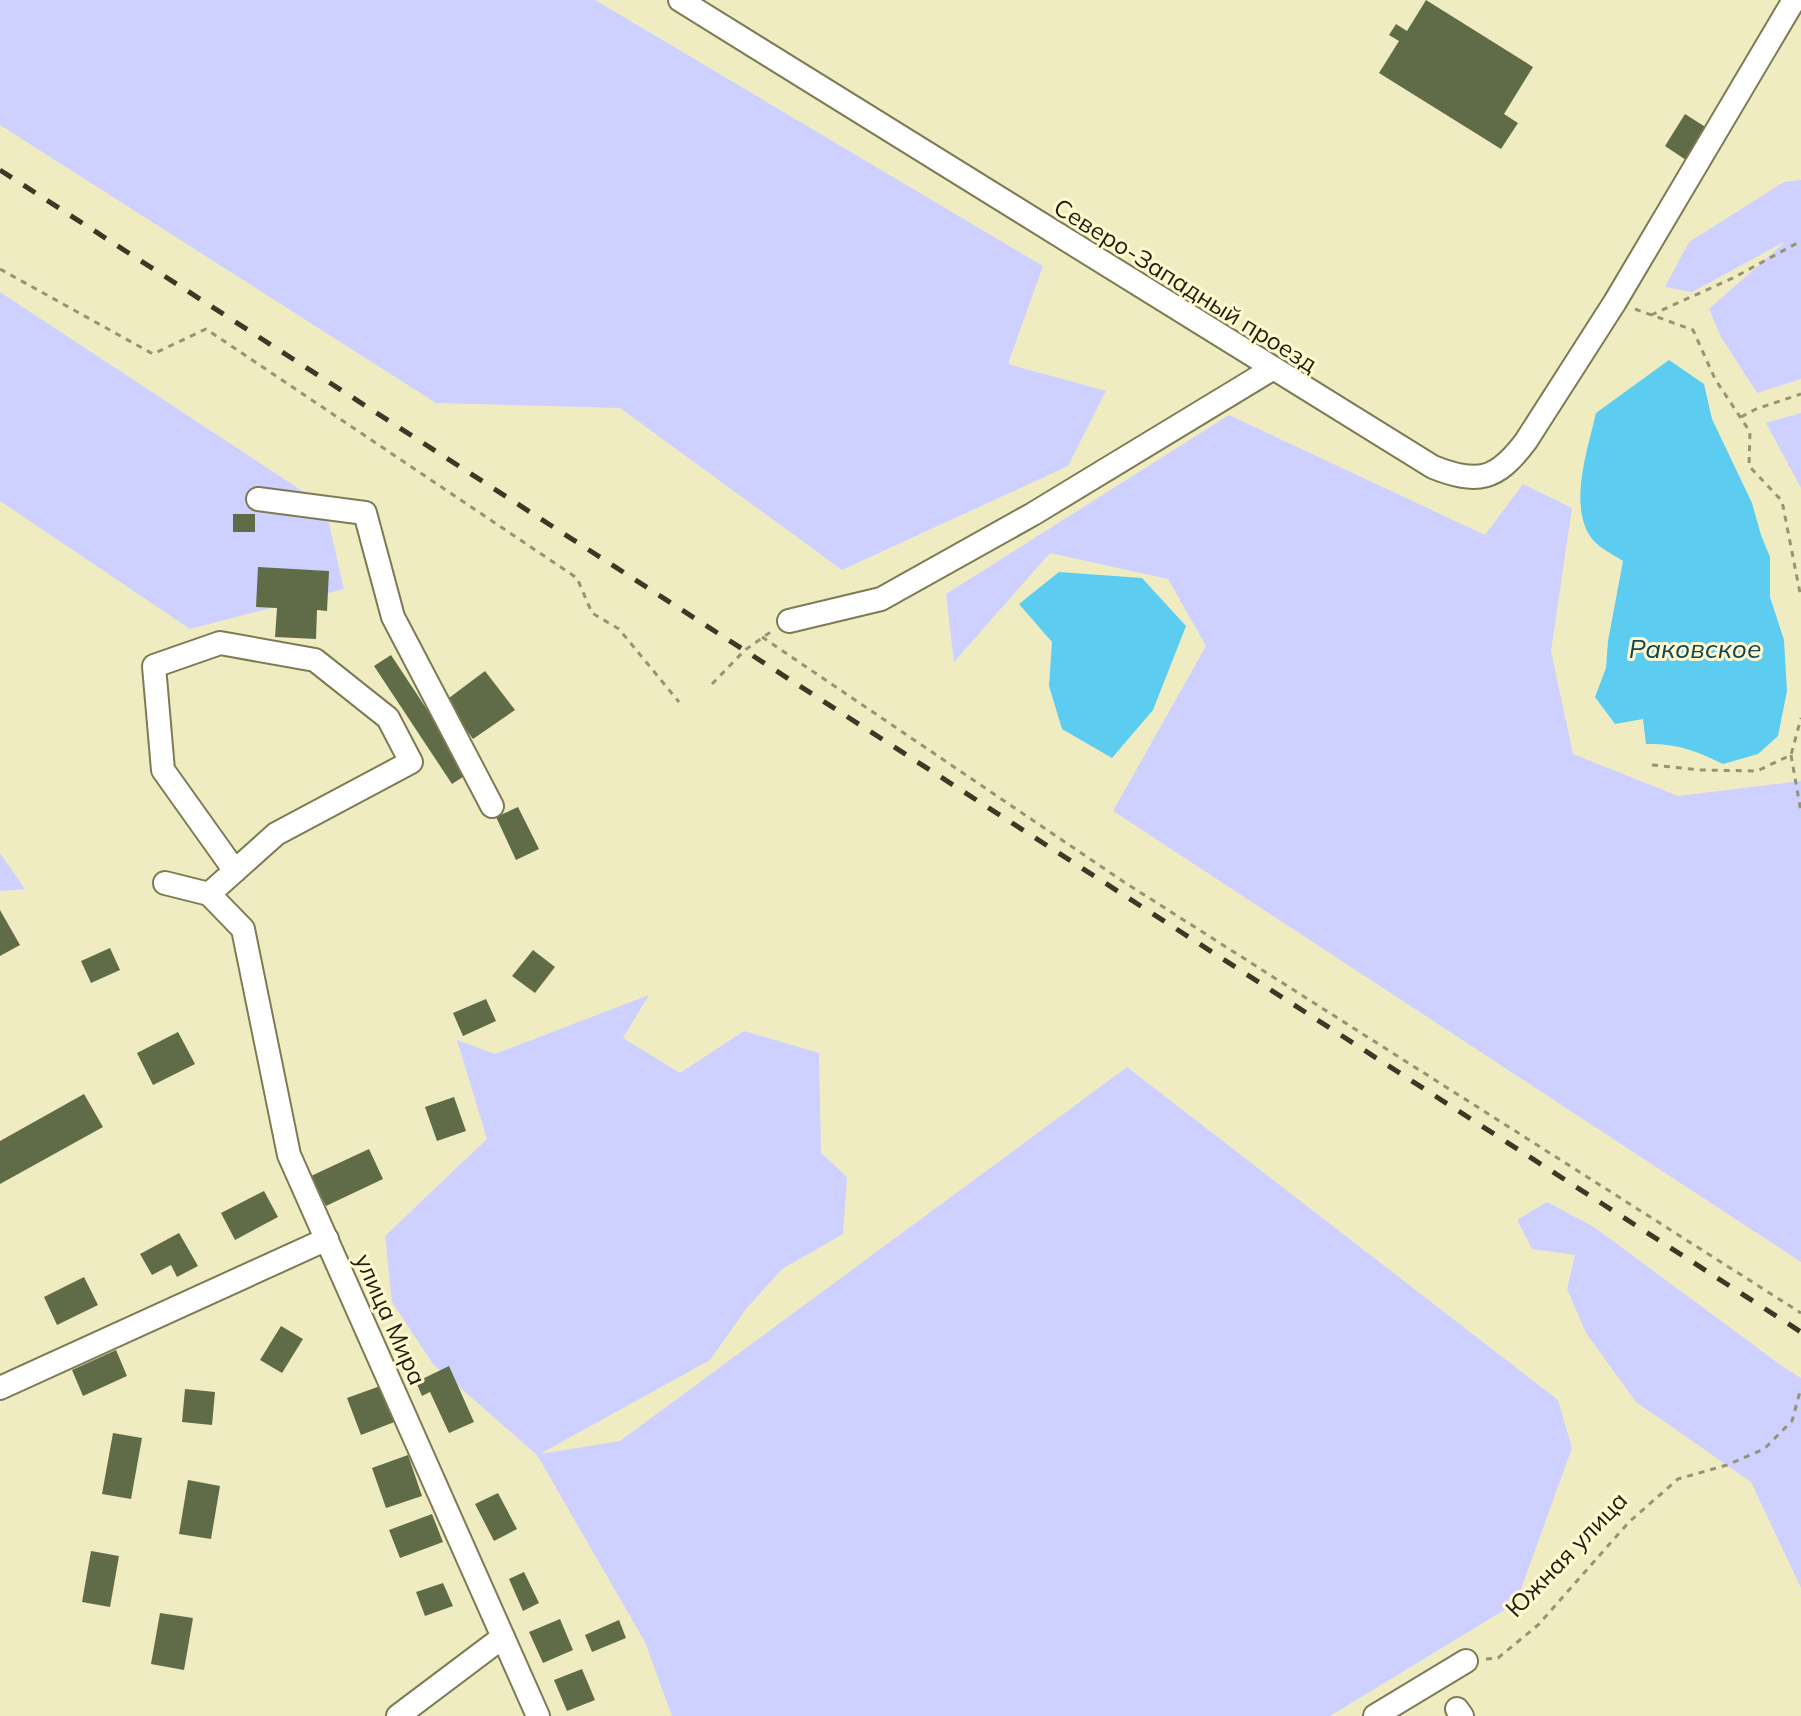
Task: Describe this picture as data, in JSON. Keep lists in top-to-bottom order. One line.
{"streets":{"street":["Северо-Западный проезд","улица Мира"],"path":["Южная улица"]},"water":["Раковское"]}
